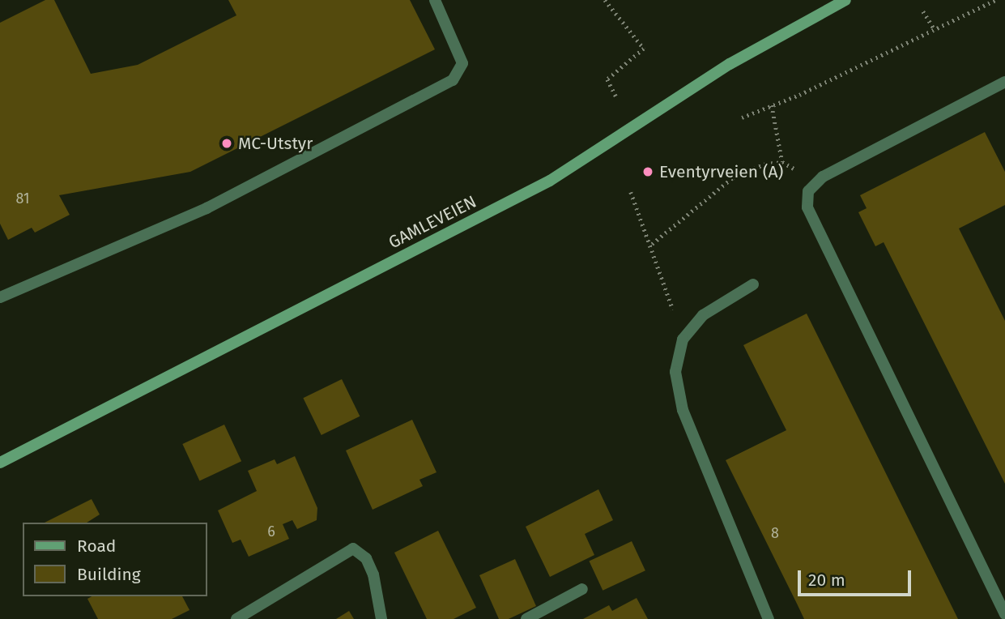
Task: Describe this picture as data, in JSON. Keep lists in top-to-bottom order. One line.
{"streets":{"main road":["GAMLEVEIEN"]},"places":["MC-Utstyr","Eventyrveien (A)"],"house_numbers":["81","6","8"],"legend":["Road","Building"],"scale_bar":"20 m"}
